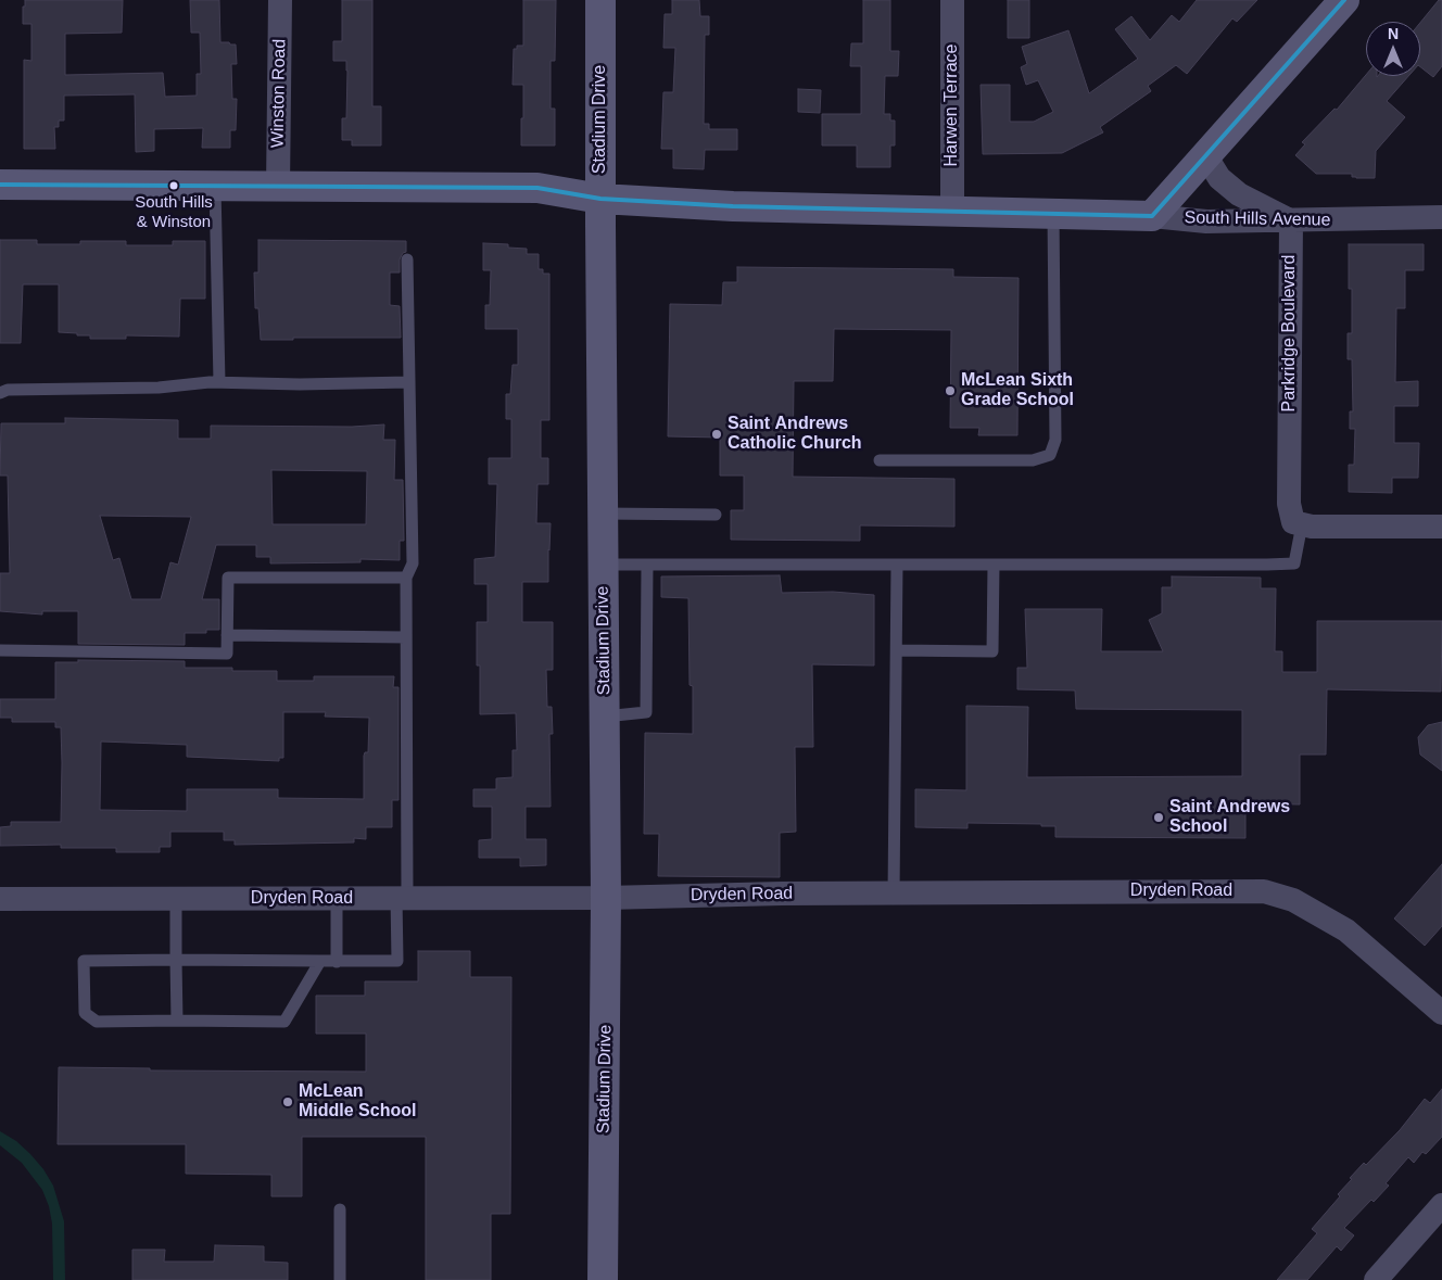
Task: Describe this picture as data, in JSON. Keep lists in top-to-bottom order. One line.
{"streets":{"street":["Winston Road","Harwen Terrace","Stadium Drive","South Hills Avenue","Parkridge Boulevard","Dryden Road"]},"crossings":[["Winston Road","South Hills Avenue"],["Harwen Terrace","South Hills Avenue"],["Stadium Drive","South Hills Avenue"],["Stadium Drive","Dryden Road"],["South Hills Avenue","Parkridge Boulevard"]],"places":["South Hills & Winston","McLean Sixth Grade School","Saint Andrews Catholic Church","Saint Andrews School","McLean Middle School"],"north":"top"}
